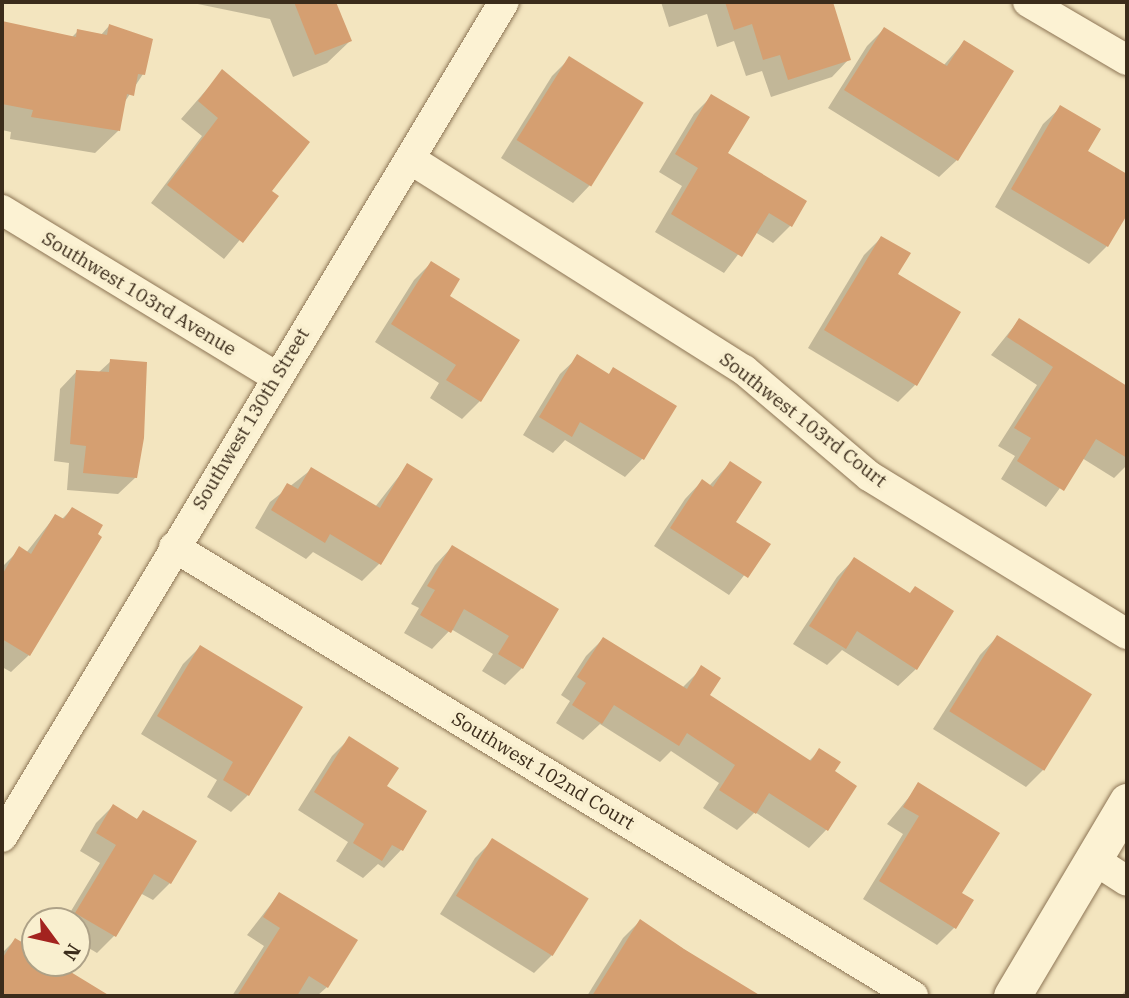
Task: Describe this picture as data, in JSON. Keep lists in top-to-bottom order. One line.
{"streets":{"street":["Southwest 103rd Avenue","Southwest 130th Street","Southwest 103rd Court","Southwest 102nd Court"]},"crossings":[["Southwest 103rd Avenue","Southwest 130th Street"],["Southwest 130th Street","Southwest 103rd Court"],["Southwest 130th Street","Southwest 102nd Court"]],"north":"bottom right"}
